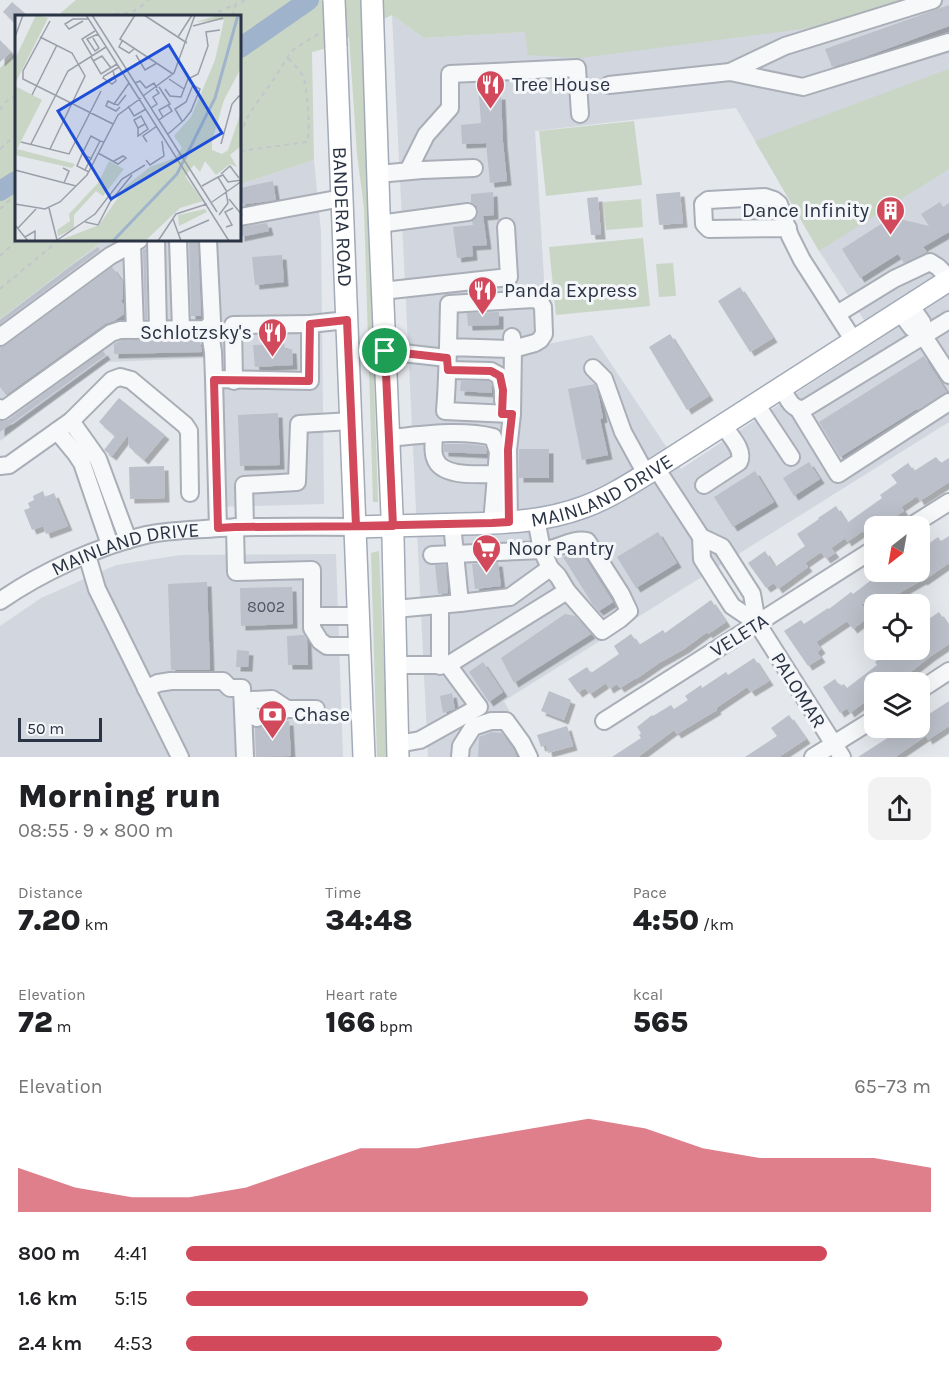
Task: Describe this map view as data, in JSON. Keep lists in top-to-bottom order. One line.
{"streets":{"main road":["BANDERA ROAD","MAINLAND DRIVE"],"street":["VELETA","PALOMAR"]},"crossings":[["BANDERA ROAD","MAINLAND DRIVE"],["MAINLAND DRIVE","PALOMAR"],["VELETA","PALOMAR"]],"places":{"restaurant":["Tree House","Panda Express","Schlotzsky's"],"building":["Dance Infinity"],"supermarket":["Noor Pantry"],"bank":["Chase"]},"house_numbers":["8002"],"scale_bar":"50 m","north":"bottom left","page":{"scale":"50 m","heading":["Morning run","08:55 · 9 × 800 m"],"stats":[["Distance","7.20 km"],["Time","34:48"],["Pace","4:50 /km"],["Elevation","72 m"],["Heart rate","166 bpm"],["kcal","565"]],"chart":["Elevation","65–73 m"],"list":[{"name":"800 m","note":"4:41"},{"name":"1.6 km","note":"5:15"},{"name":"2.4 km","note":"4:53"}]}}
